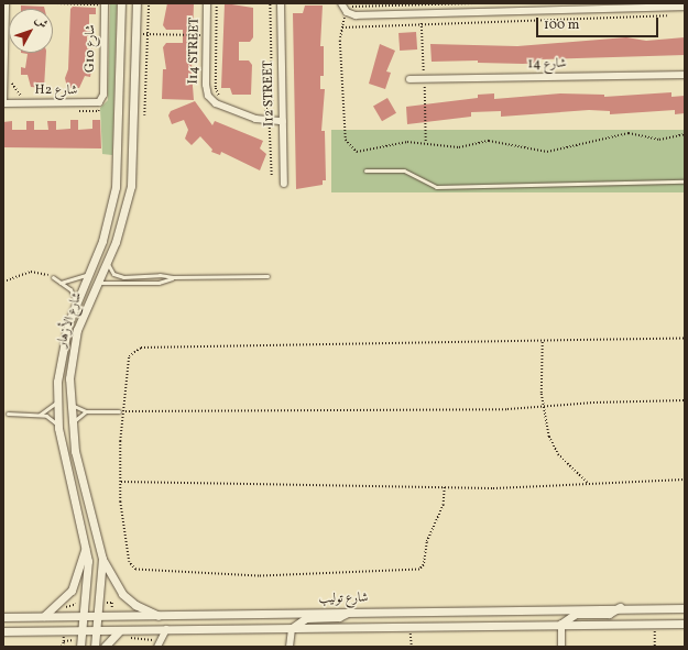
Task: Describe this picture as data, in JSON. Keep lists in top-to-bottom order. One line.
{"streets":{"street":["G10 شارع","I14 STREET","شارع 14","H2 شارع","I12 STREET","شارع الأزهار","شارع توليب"]},"crossings":[["G10 شارع","H2 شارع"],["I14 STREET","I12 STREET"],["شارع الأزهار","شارع توليب"]],"scale_bar":"100 m","north":"top right"}
